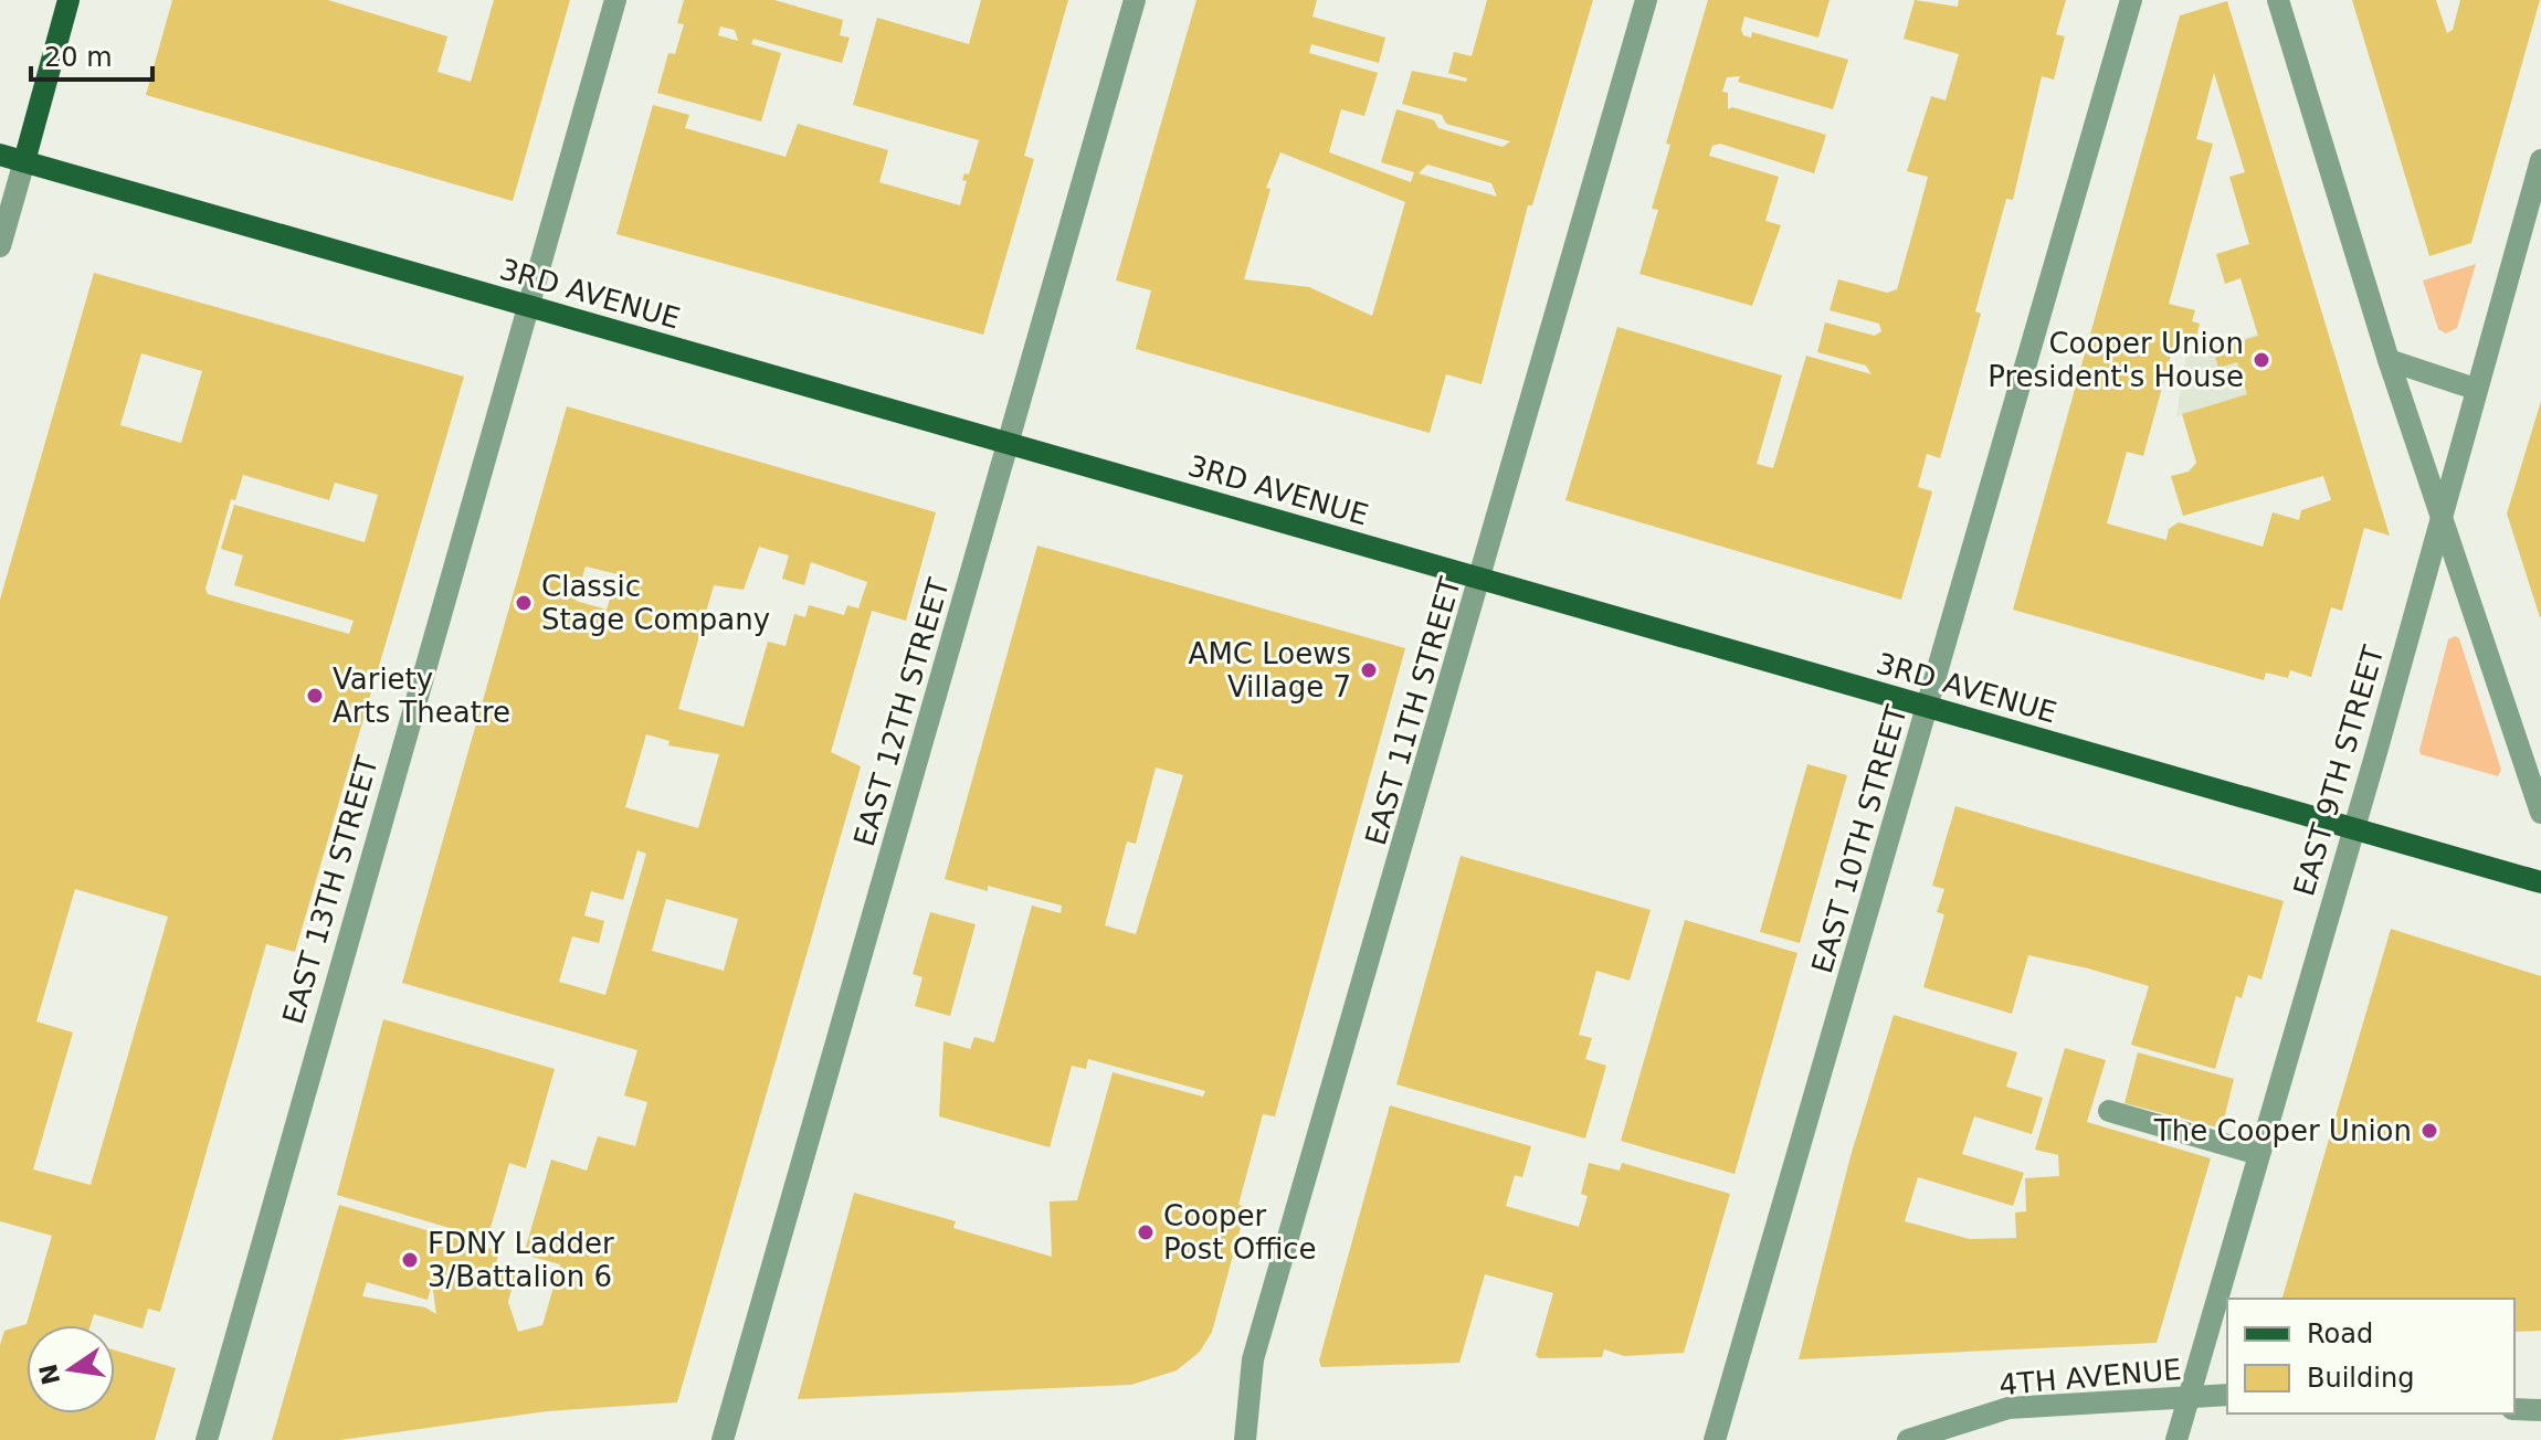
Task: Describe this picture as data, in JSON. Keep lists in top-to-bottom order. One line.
{"streets":{"main road":["3RD AVENUE"],"street":["EAST 11TH STREET","EAST 12TH STREET","EAST 9TH STREET","EAST 10TH STREET","EAST 13TH STREET","4TH AVENUE"]},"crossings":[["3RD AVENUE","EAST 11TH STREET"],["3RD AVENUE","EAST 12TH STREET"],["3RD AVENUE","EAST 9TH STREET"],["3RD AVENUE","EAST 10TH STREET"],["3RD AVENUE","EAST 13TH STREET"],["EAST 9TH STREET","4TH AVENUE"]],"places":["Cooper Union President's House","Classic Stage Company","AMC Loews Village 7","Variety Arts Theatre","The Cooper Union","Cooper Post Office","FDNY Ladder 3/Battalion 6"],"legend":["Road","Building"],"scale_bar":"20 m","north":"left"}
